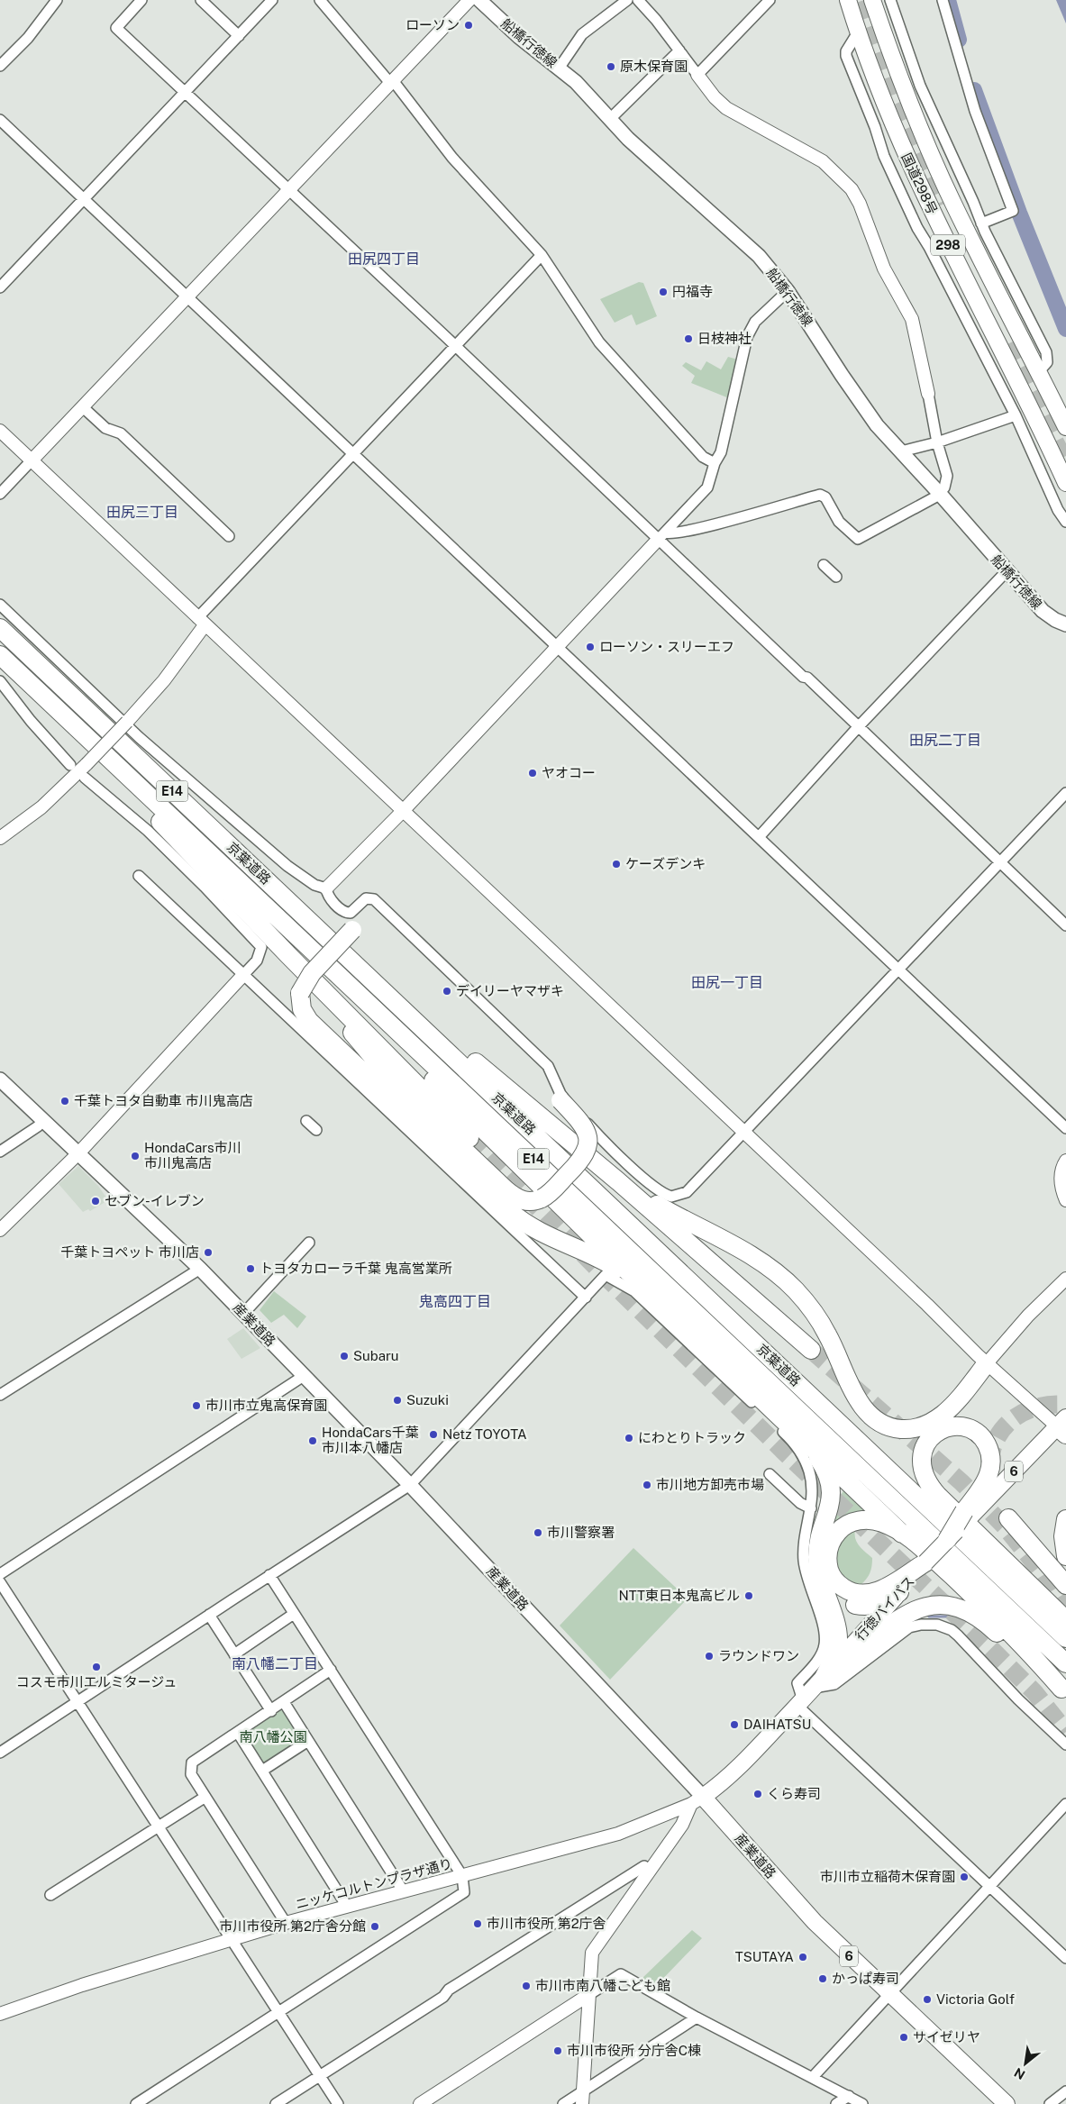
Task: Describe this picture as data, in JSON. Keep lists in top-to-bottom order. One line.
{"streets":{"highway":["E14","京葉道路"],"main road":["船橋行徳線","国道298号","298","産業道路","6","行徳バイパス"],"street":["ニッケコルトンプラザ通り"]},"crossings":[["産業道路","行徳バイパス"],["産業道路","ニッケコルトンプラザ通り"],["行徳バイパス","ニッケコルトンプラザ通り"]],"districts":["田尻四丁目","田尻三丁目","田尻二丁目","田尻一丁目","鬼高四丁目","南八幡二丁目"],"parks":["南八幡公園"],"places":["ローソン","原木保育園","円福寺","日枝神社","ローソン・スリーエフ","ヤオコー","ケーズデンキ","デイリーヤマザキ","千葉トヨタ自動車 市川鬼高店","HondaCars市川 市川鬼高店","セブン-イレブン","千葉トヨペット 市川店","トヨタカローラ千葉 鬼高営業所","Subaru","Suzuki","市川市立鬼高保育園","Netz TOYOTA","にわとりトラック","HondaCars千葉 市川本八幡店","市川地方卸売市場","市川警察署","NTT東日本鬼高ビル","ラウンドワン","コスモ市川エルミタージュ","DAIHATSU","くら寿司","市川市立稲荷木保育園","市川市役所 第2庁舎","市川市役所 第2庁舎分館","TSUTAYA","かっぱ寿司","市川市南八幡こども館","Victoria Golf","サイゼリヤ","市川市役所 分庁舎C棟"],"north":"bottom left"}
